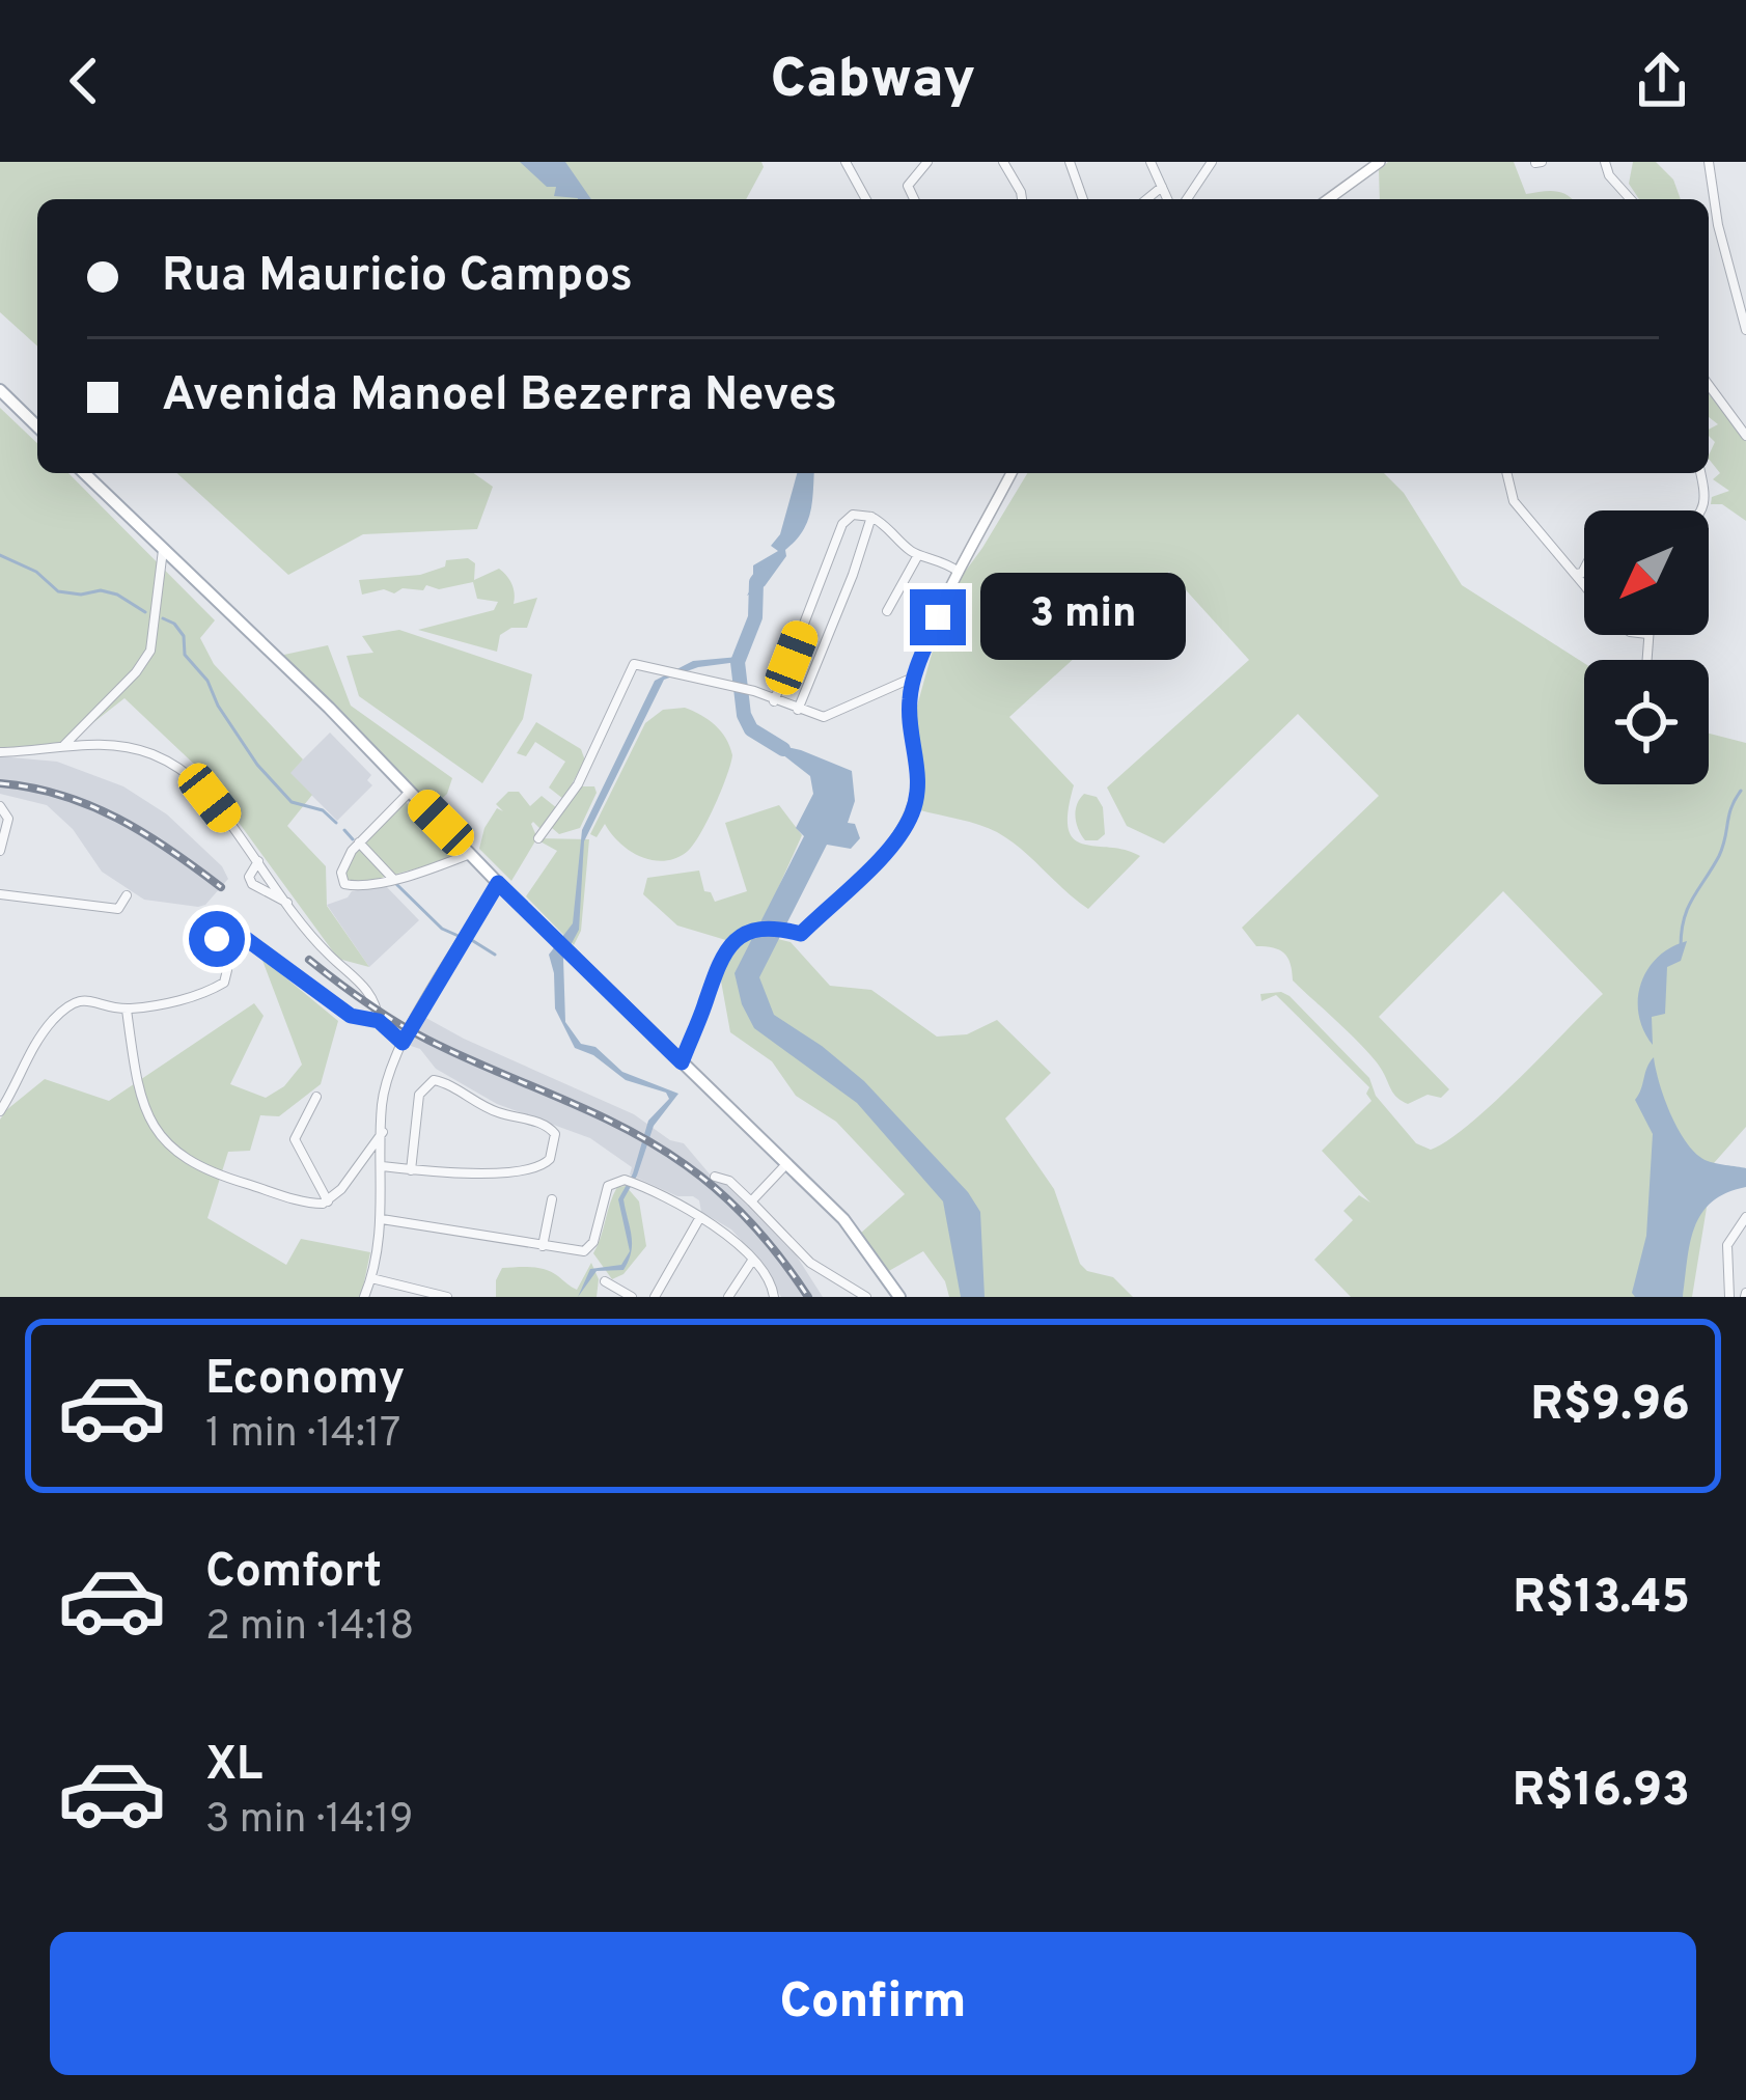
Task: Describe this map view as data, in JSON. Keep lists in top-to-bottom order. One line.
{"north":"bottom left","page":{"header":"Cabway","banner":["Rua Mauricio Campos","Avenida Manoel Bezerra Neves"],"bubble":"3 min","list":[{"name":"Economy","note":"1 min · 14:17","value":"R$9.96"},{"name":"Comfort","note":"2 min · 14:18","value":"R$13.45"},{"name":"XL","note":"3 min · 14:19","value":"R$16.93"}],"buttons":"Confirm"}}
